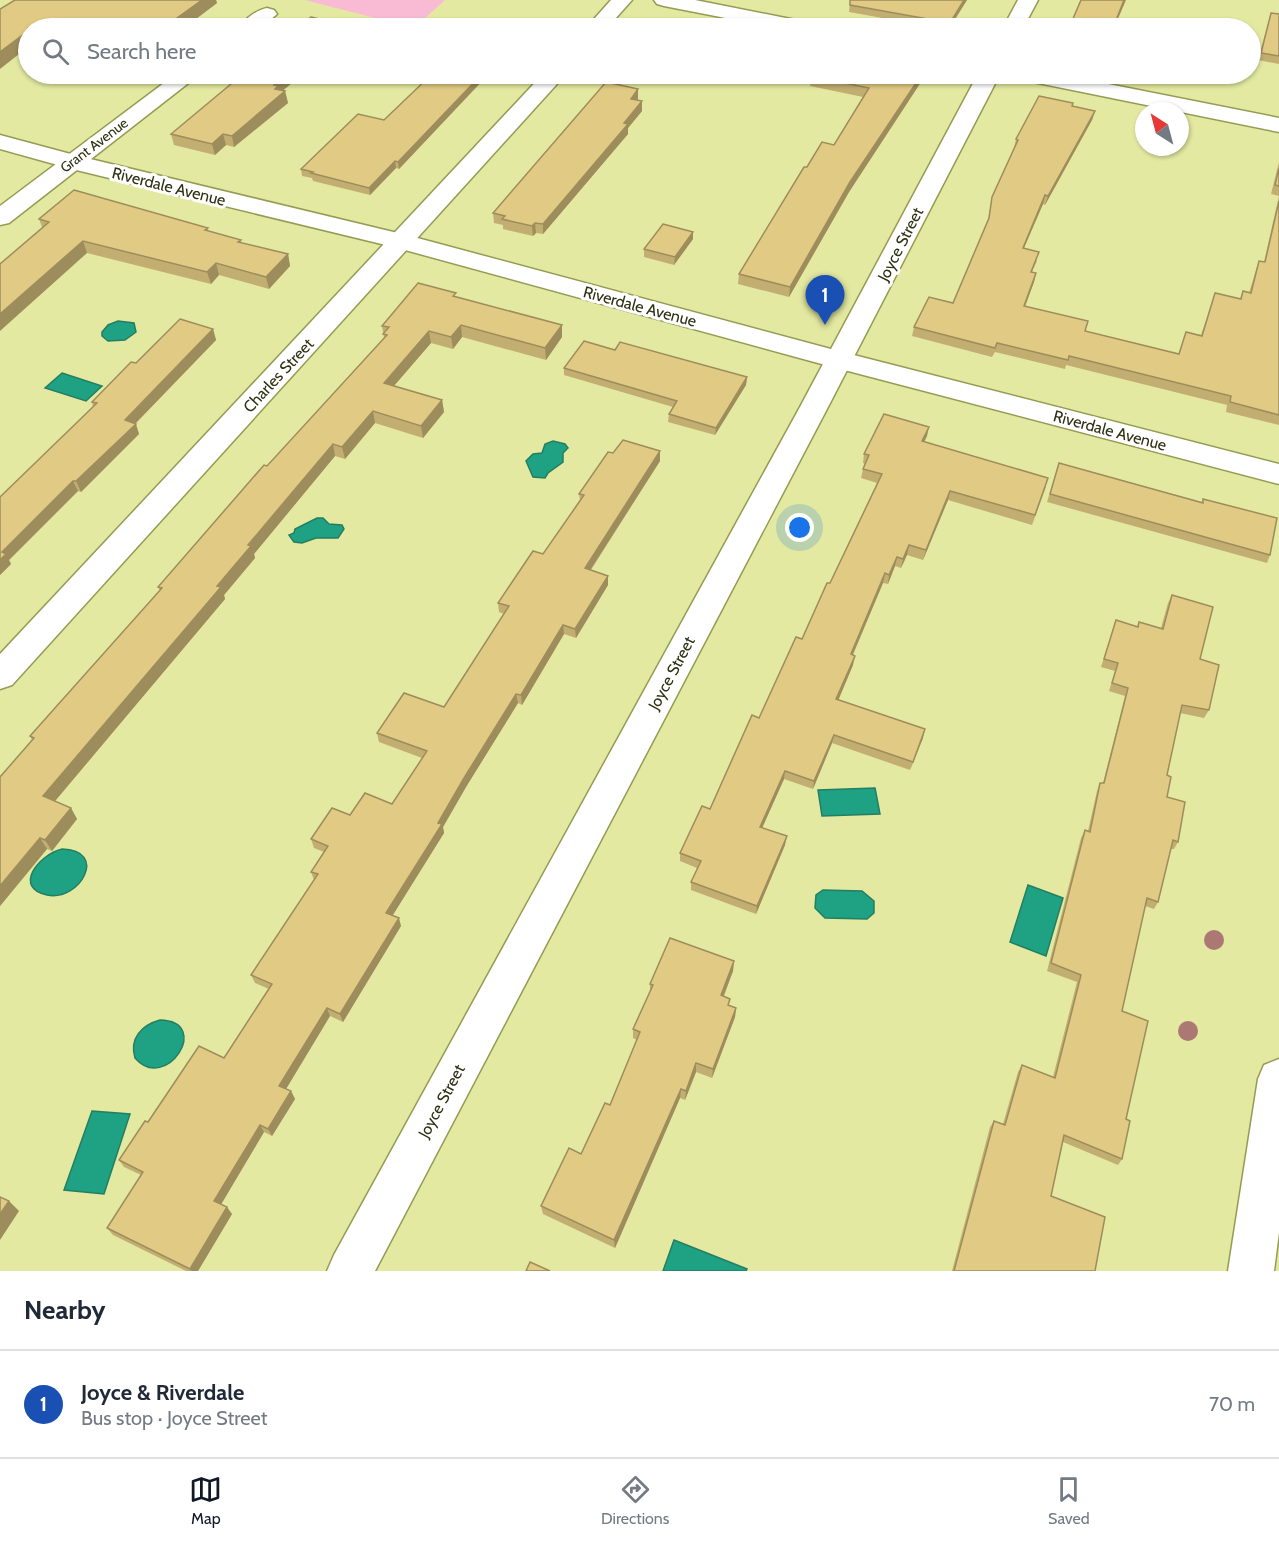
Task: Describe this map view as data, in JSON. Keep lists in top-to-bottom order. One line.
{"streets":{"street":["Grant Avenue","Riverdale Avenue","Joyce Street","Charles Street"]},"crossings":[["Grant Avenue","Riverdale Avenue"],["Riverdale Avenue","Joyce Street"],["Riverdale Avenue","Charles Street"]],"north":"top left","page":{"search":"Search here","pins":"1","heading":"Nearby","list":[{"mark":"1","name":"Joyce & Riverdale","note":"Bus stop · Joyce Street","value":"70 m"}],"nav":["Map","Directions","Saved"]}}
